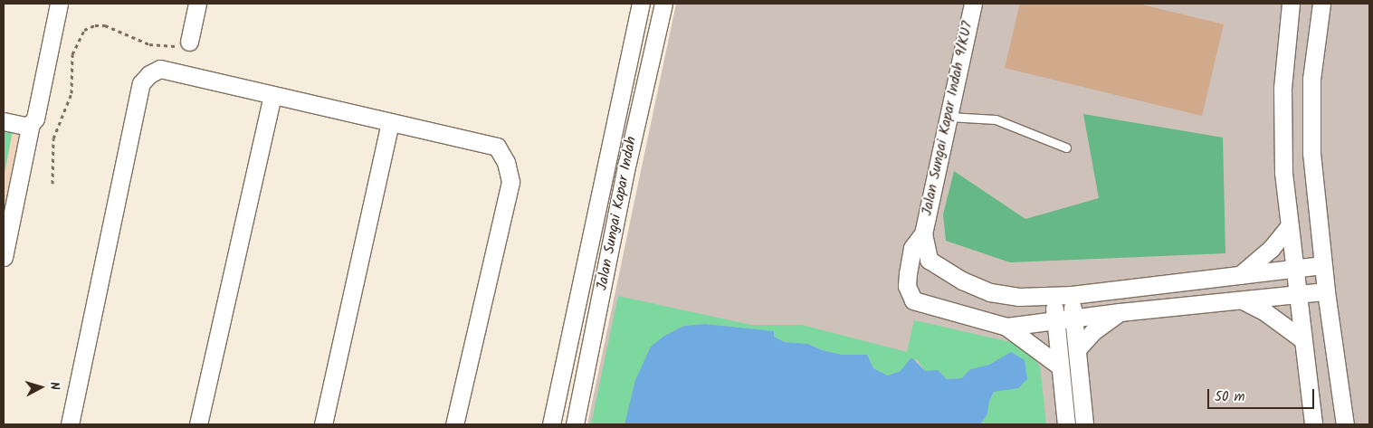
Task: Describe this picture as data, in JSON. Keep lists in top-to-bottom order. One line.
{"streets":{"street":["Jalan Sungai Kapar Indah 9/KU7","Jalan Sungai Kapar Indah"]},"scale_bar":"50 m","north":"right"}
